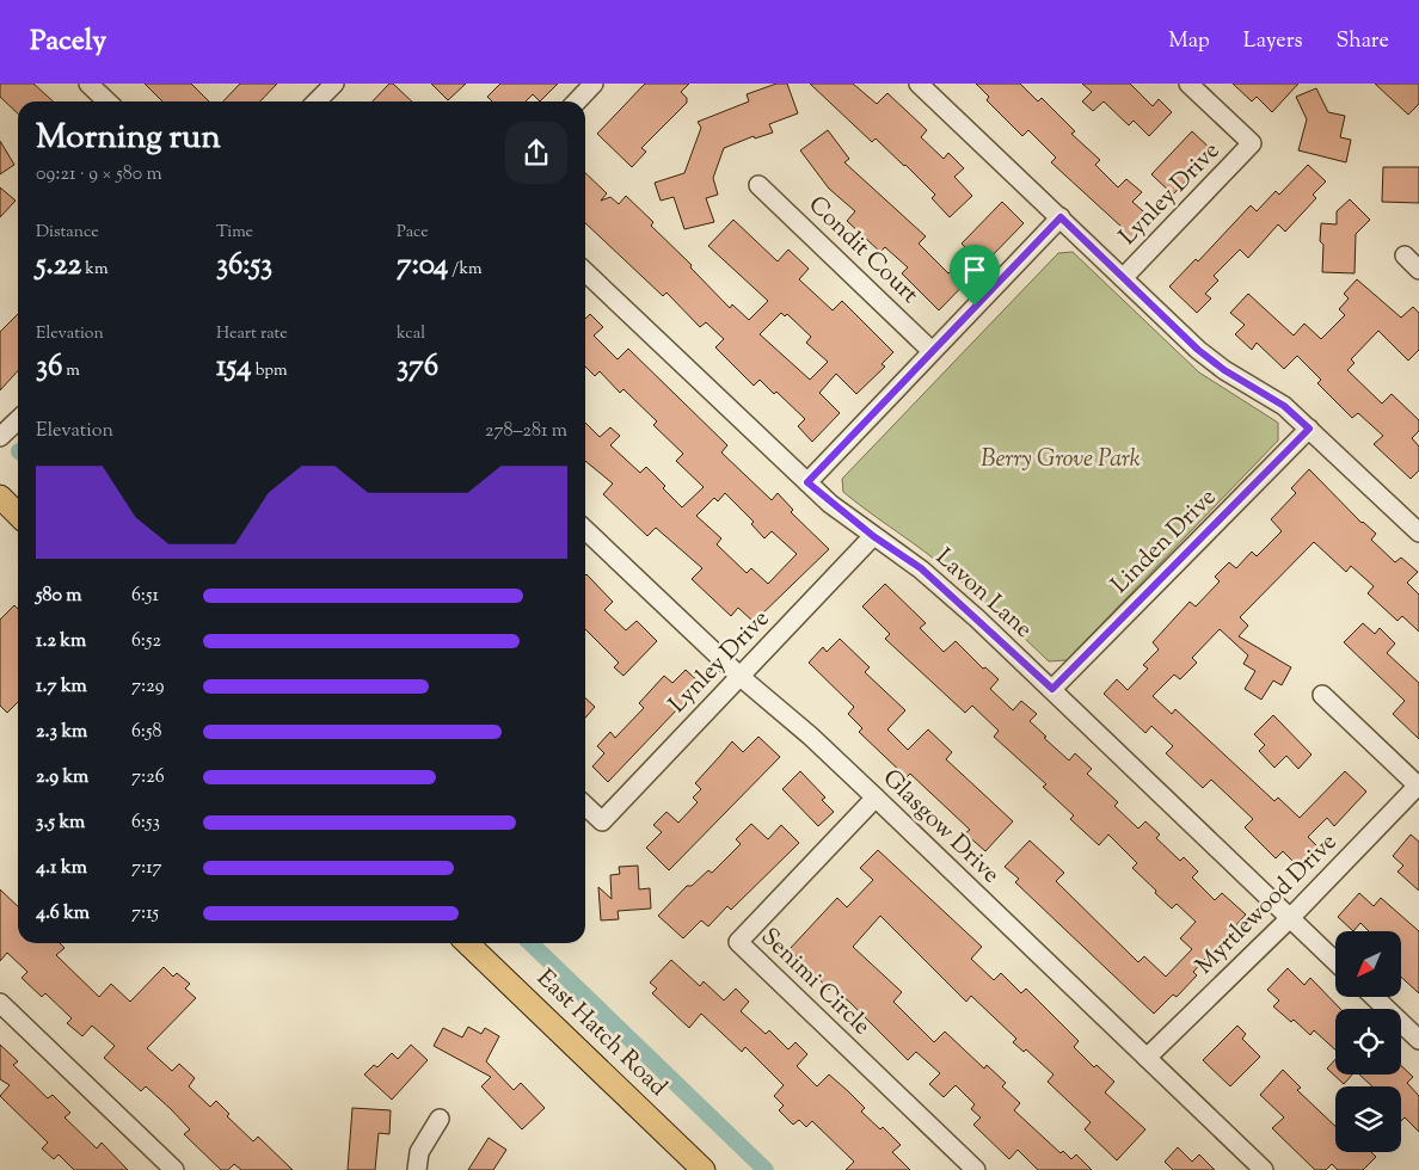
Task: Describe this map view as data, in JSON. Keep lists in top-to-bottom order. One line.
{"streets":{"main road":["East Hatch Road"],"street":["Lynley Drive","Condit Court","Linden Drive","Lavon Lane","Glasgow Drive","Myrtlewood Drive","Senimi Circle"]},"crossings":[["Lynley Drive","Lavon Lane"],["Lynley Drive","Glasgow Drive"],["Linden Drive","Lavon Lane"],["Lavon Lane","Myrtlewood Drive"],["Glasgow Drive","Myrtlewood Drive"],["Glasgow Drive","Senimi Circle"]],"parks":["Berry Grove Park"],"north":"bottom left","page":{"header":"Pacely","nav":["Map","Layers","Share"],"heading":["Morning run","09:21 · 9 × 580 m"],"stats":[["Distance","5.22 km"],["Time","36:53"],["Pace","7:04 /km"],["Elevation","36 m"],["Heart rate","154 bpm"],["kcal","376"]],"chart":["Elevation","278–281 m"],"list":[{"name":"580 m","note":"6:51"},{"name":"1.2 km","note":"6:52"},{"name":"1.7 km","note":"7:29"},{"name":"2.3 km","note":"6:58"},{"name":"2.9 km","note":"7:26"},{"name":"3.5 km","note":"6:53"},{"name":"4.1 km","note":"7:17"},{"name":"4.6 km","note":"7:15"}]}}
